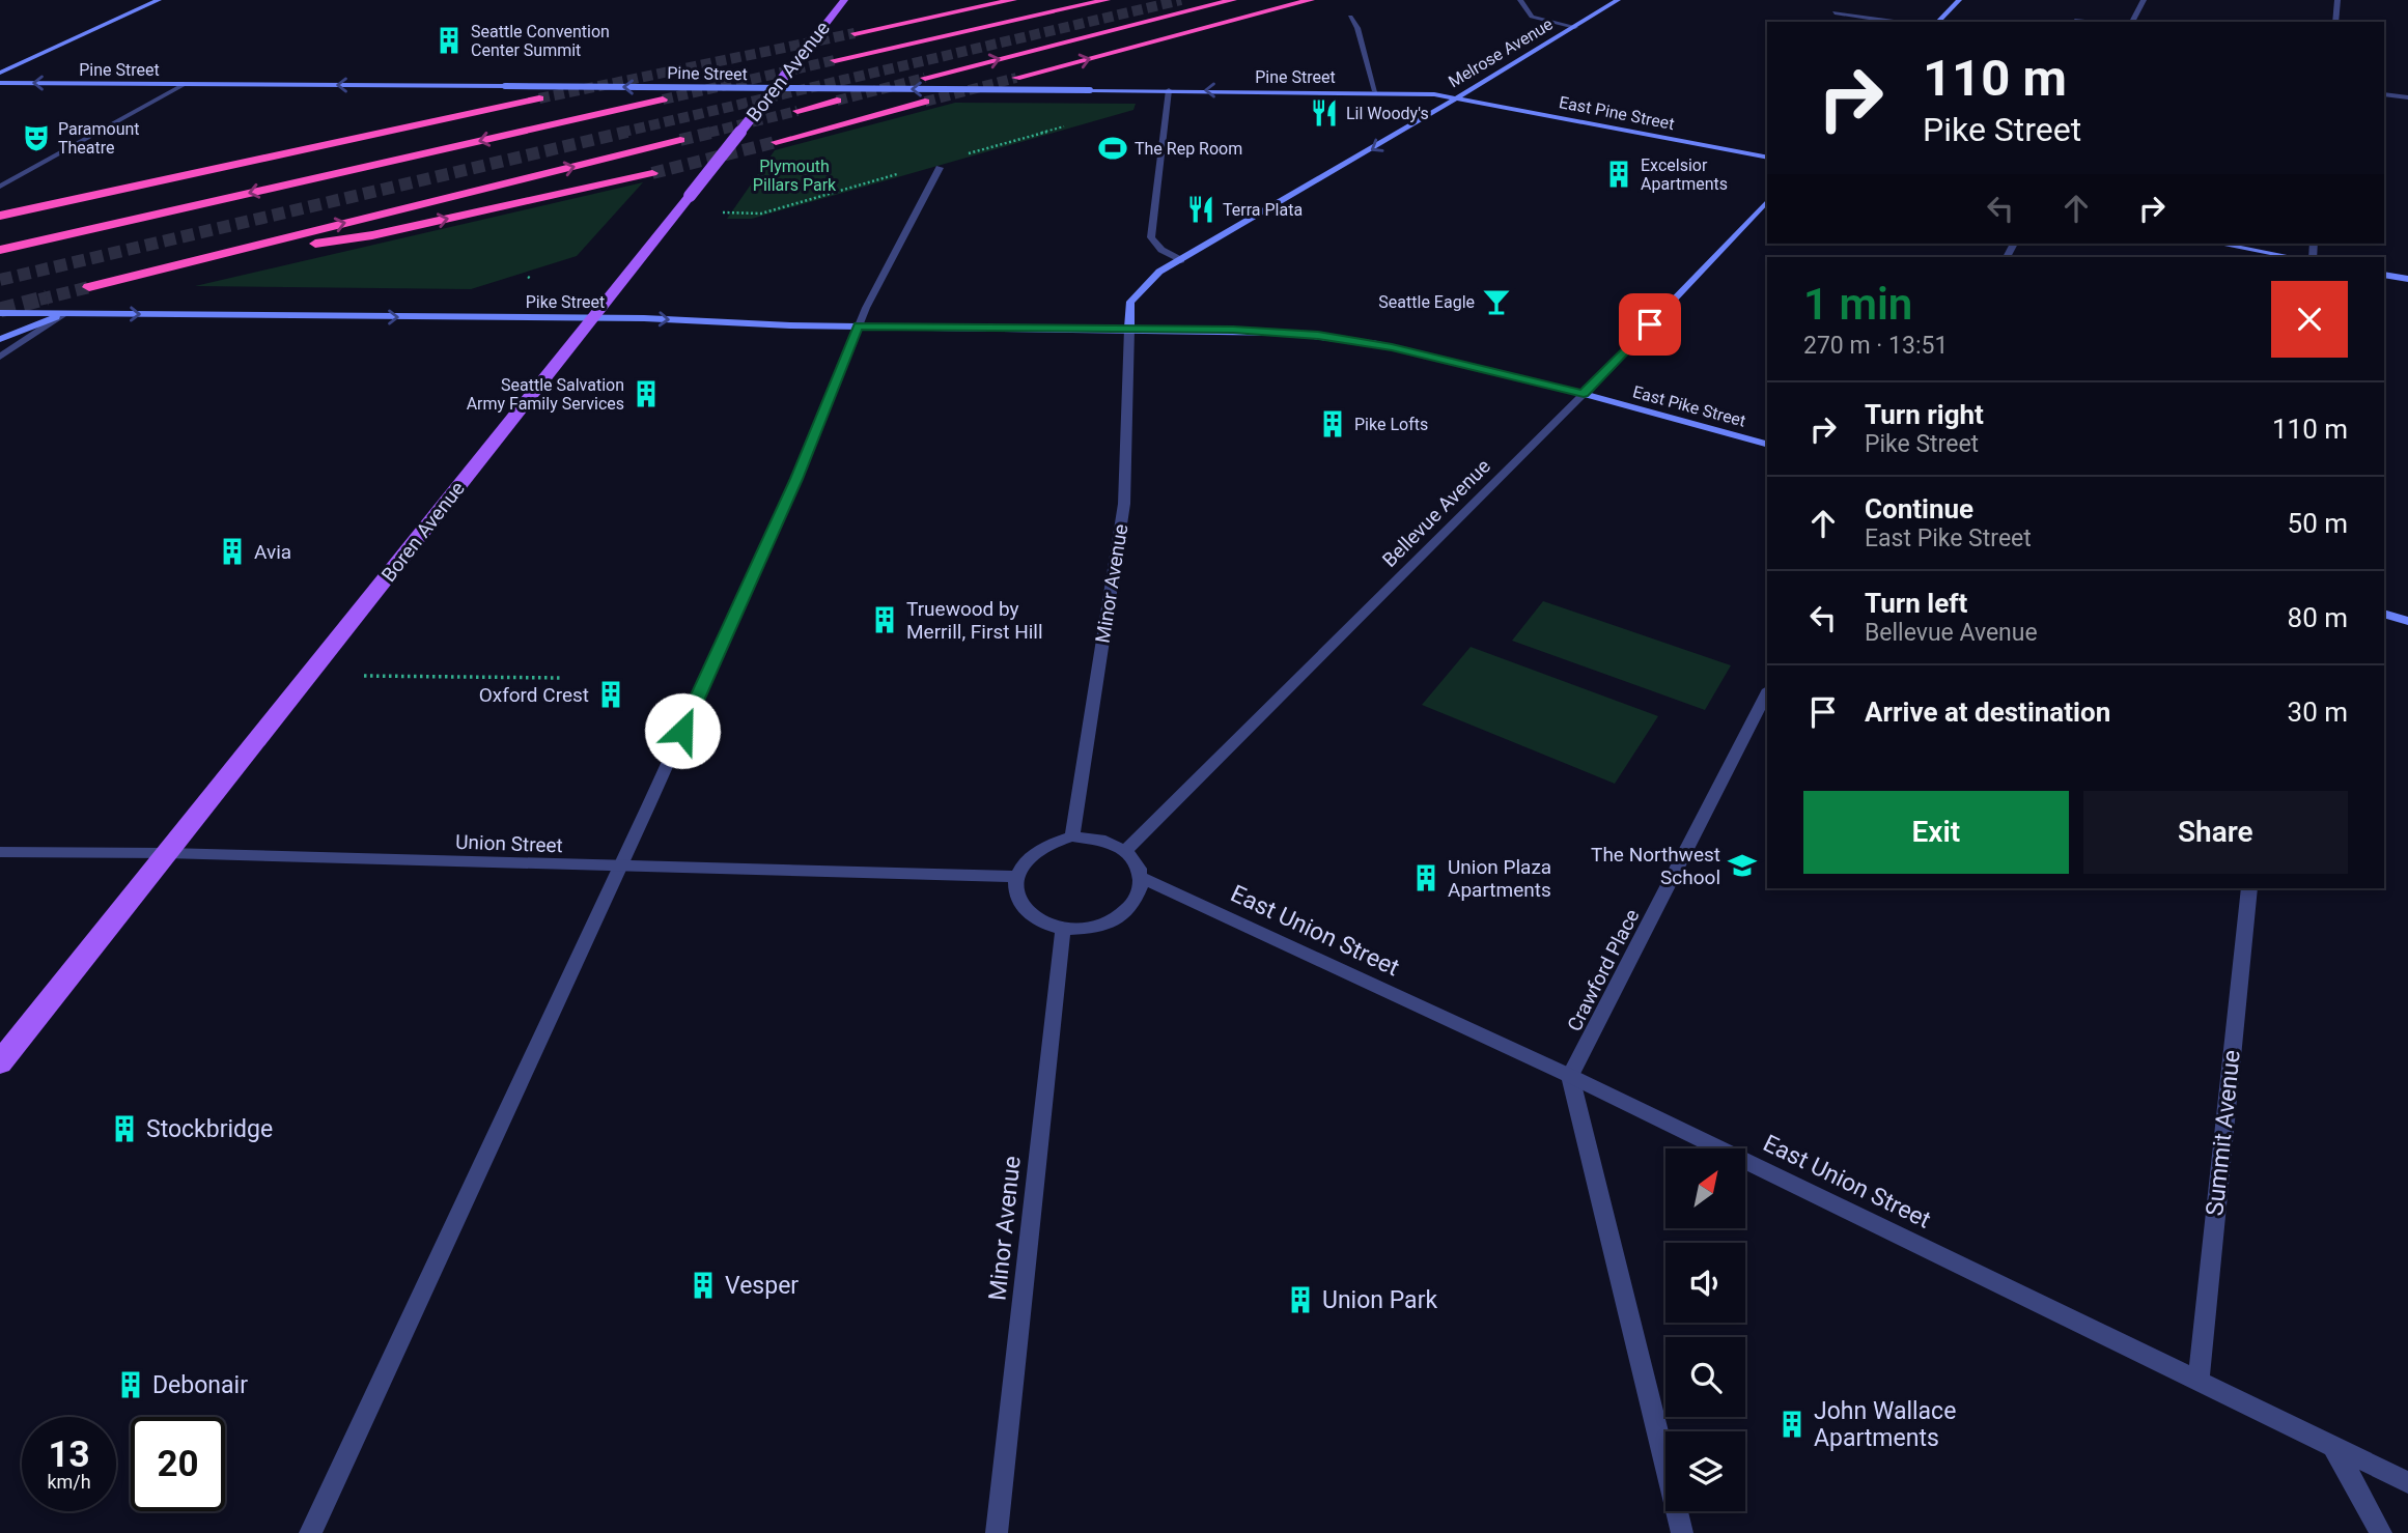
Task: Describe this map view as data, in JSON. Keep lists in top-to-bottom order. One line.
{"streets":{"main road":["Melrose Avenue","Pine Street","Boren Avenue","East Pine Street","Pike Street","East Pike Street","Bellevue Avenue"],"street":["Minor Avenue","Union Street","East Union Street","Crawford Place","Summit Avenue"]},"crossings":[["Melrose Avenue","Pine Street"],["Melrose Avenue","East Pine Street"],["Melrose Avenue","Pike Street"],["Melrose Avenue","East Pike Street"],["Melrose Avenue","Minor Avenue"],["Pine Street","Boren Avenue"],["Pine Street","East Pine Street"],["Boren Avenue","Pike Street"],["Boren Avenue","Union Street"],["Pike Street","East Pike Street"],["Pike Street","Minor Avenue"],["East Pike Street","Bellevue Avenue"],["East Pike Street","Minor Avenue"],["Bellevue Avenue","Minor Avenue"],["Bellevue Avenue","Union Street"],["Bellevue Avenue","East Union Street"],["Minor Avenue","Union Street"],["Minor Avenue","East Union Street"],["Union Street","East Union Street"],["East Union Street","Crawford Place"],["East Union Street","Summit Avenue"]],"one_way":["Melrose Avenue","Pine Street","Pike Street"],"parks":["Plymouth Pillars Park"],"places":{"building":["Seattle Convention Center Summit","Excelsior Apartments","Seattle Salvation Army Family Services","Pike Lofts","Avia","Truewood by Merrill, First Hill","Oxford Crest","Union Plaza Apartments","Stockbridge","Vesper","Union Park","Debonair","John Wallace Apartments"],"restaurant":["Lil Woody's","Terra Plata"],"theatre":["Paramount Theatre"],"sports":["The Rep Room"],"bar":["Seattle Eagle"],"school or university":["The Northwest School"]},"north":"top right","page":{"turn":["110 m","Pike Street"],"heading":["1 min","270 m · 13:51"],"list":[{"name":"Turn right","note":"Pike Street","value":"110 m"},{"name":"Continue","note":"East Pike Street","value":"50 m"},{"name":"Turn left","note":"Bellevue Avenue","value":"80 m"},{"name":"Arrive at destination","value":"30 m"}],"buttons":["Exit","Share"],"speed":"13 km/h","limit":"20"}}
